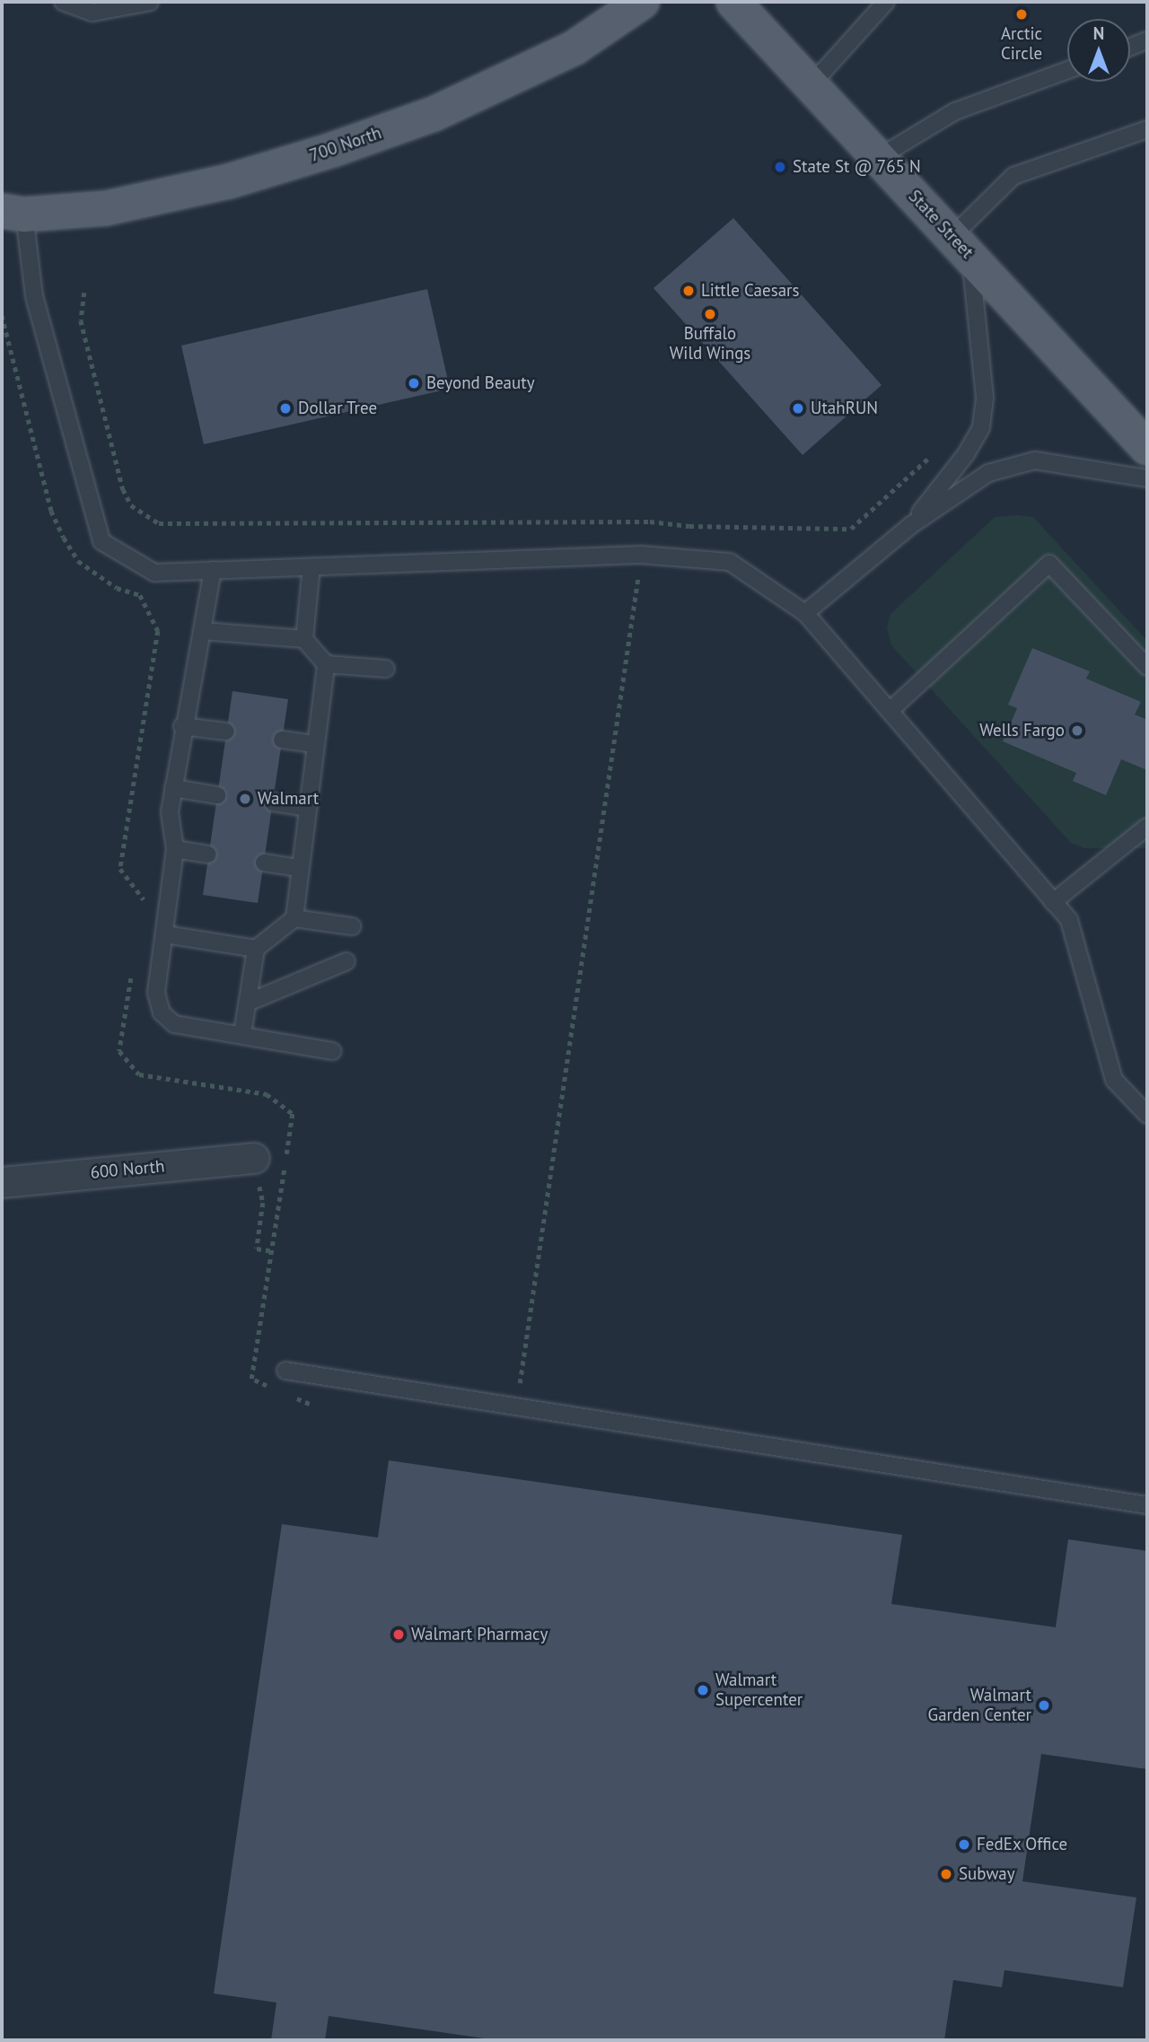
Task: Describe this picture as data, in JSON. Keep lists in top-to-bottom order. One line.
{"streets":{"main road":["700 North","State Street"],"street":["600 North"]},"places":["Arctic Circle","State St @ 765 N","Little Caesars","Buffalo Wild Wings","Beyond Beauty","Dollar Tree","UtahRUN","Wells Fargo","Walmart","Walmart Pharmacy","Walmart Supercenter","Walmart Garden Center","FedEx Office","Subway"],"north":"top"}
